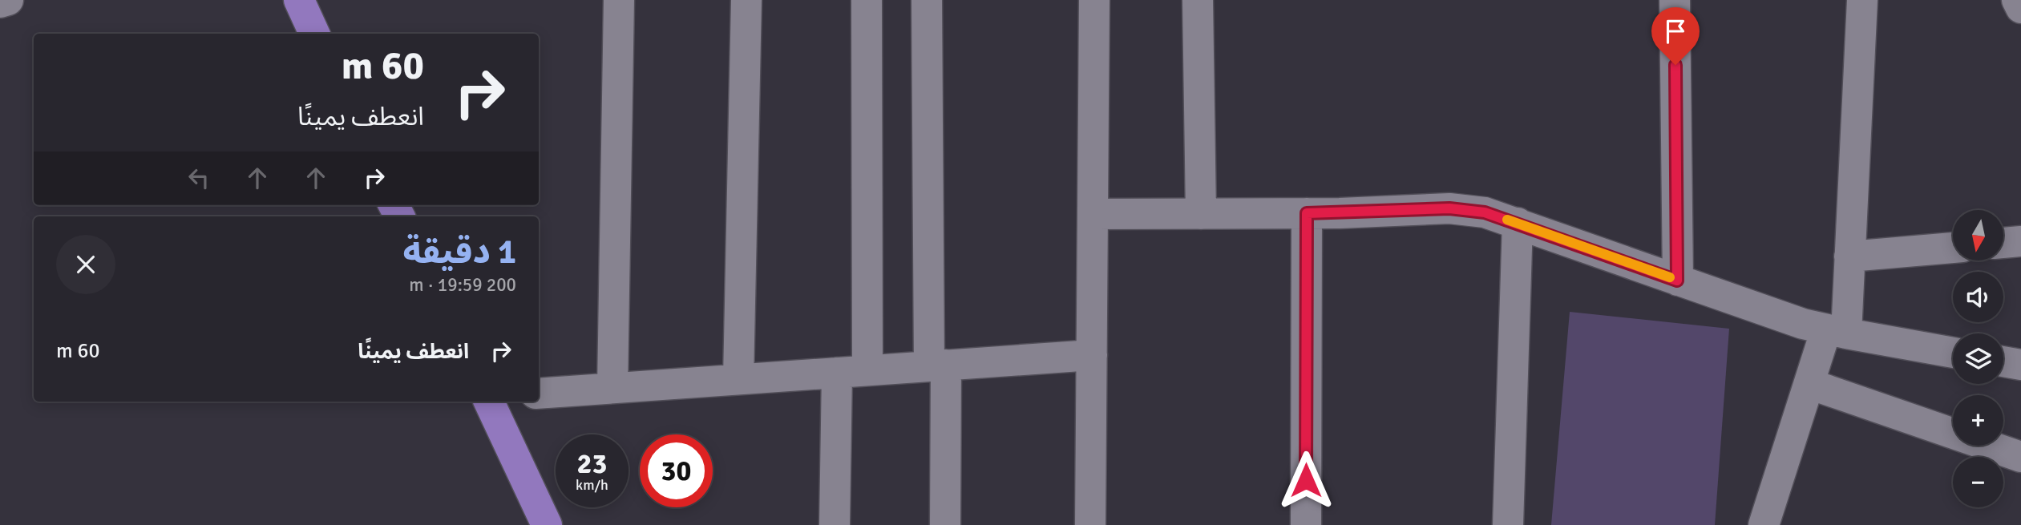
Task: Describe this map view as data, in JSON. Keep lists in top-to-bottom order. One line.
{"north":"bottom","page":{"turn":["60 m","انعطف يمينًا"],"map_buttons":["+","−"],"heading":["1 دقيقة","200 m · 19:59"],"list":[{"name":"انعطف يمينًا","value":"60 m"}],"speed":"23 km/h","limit":"30"}}
